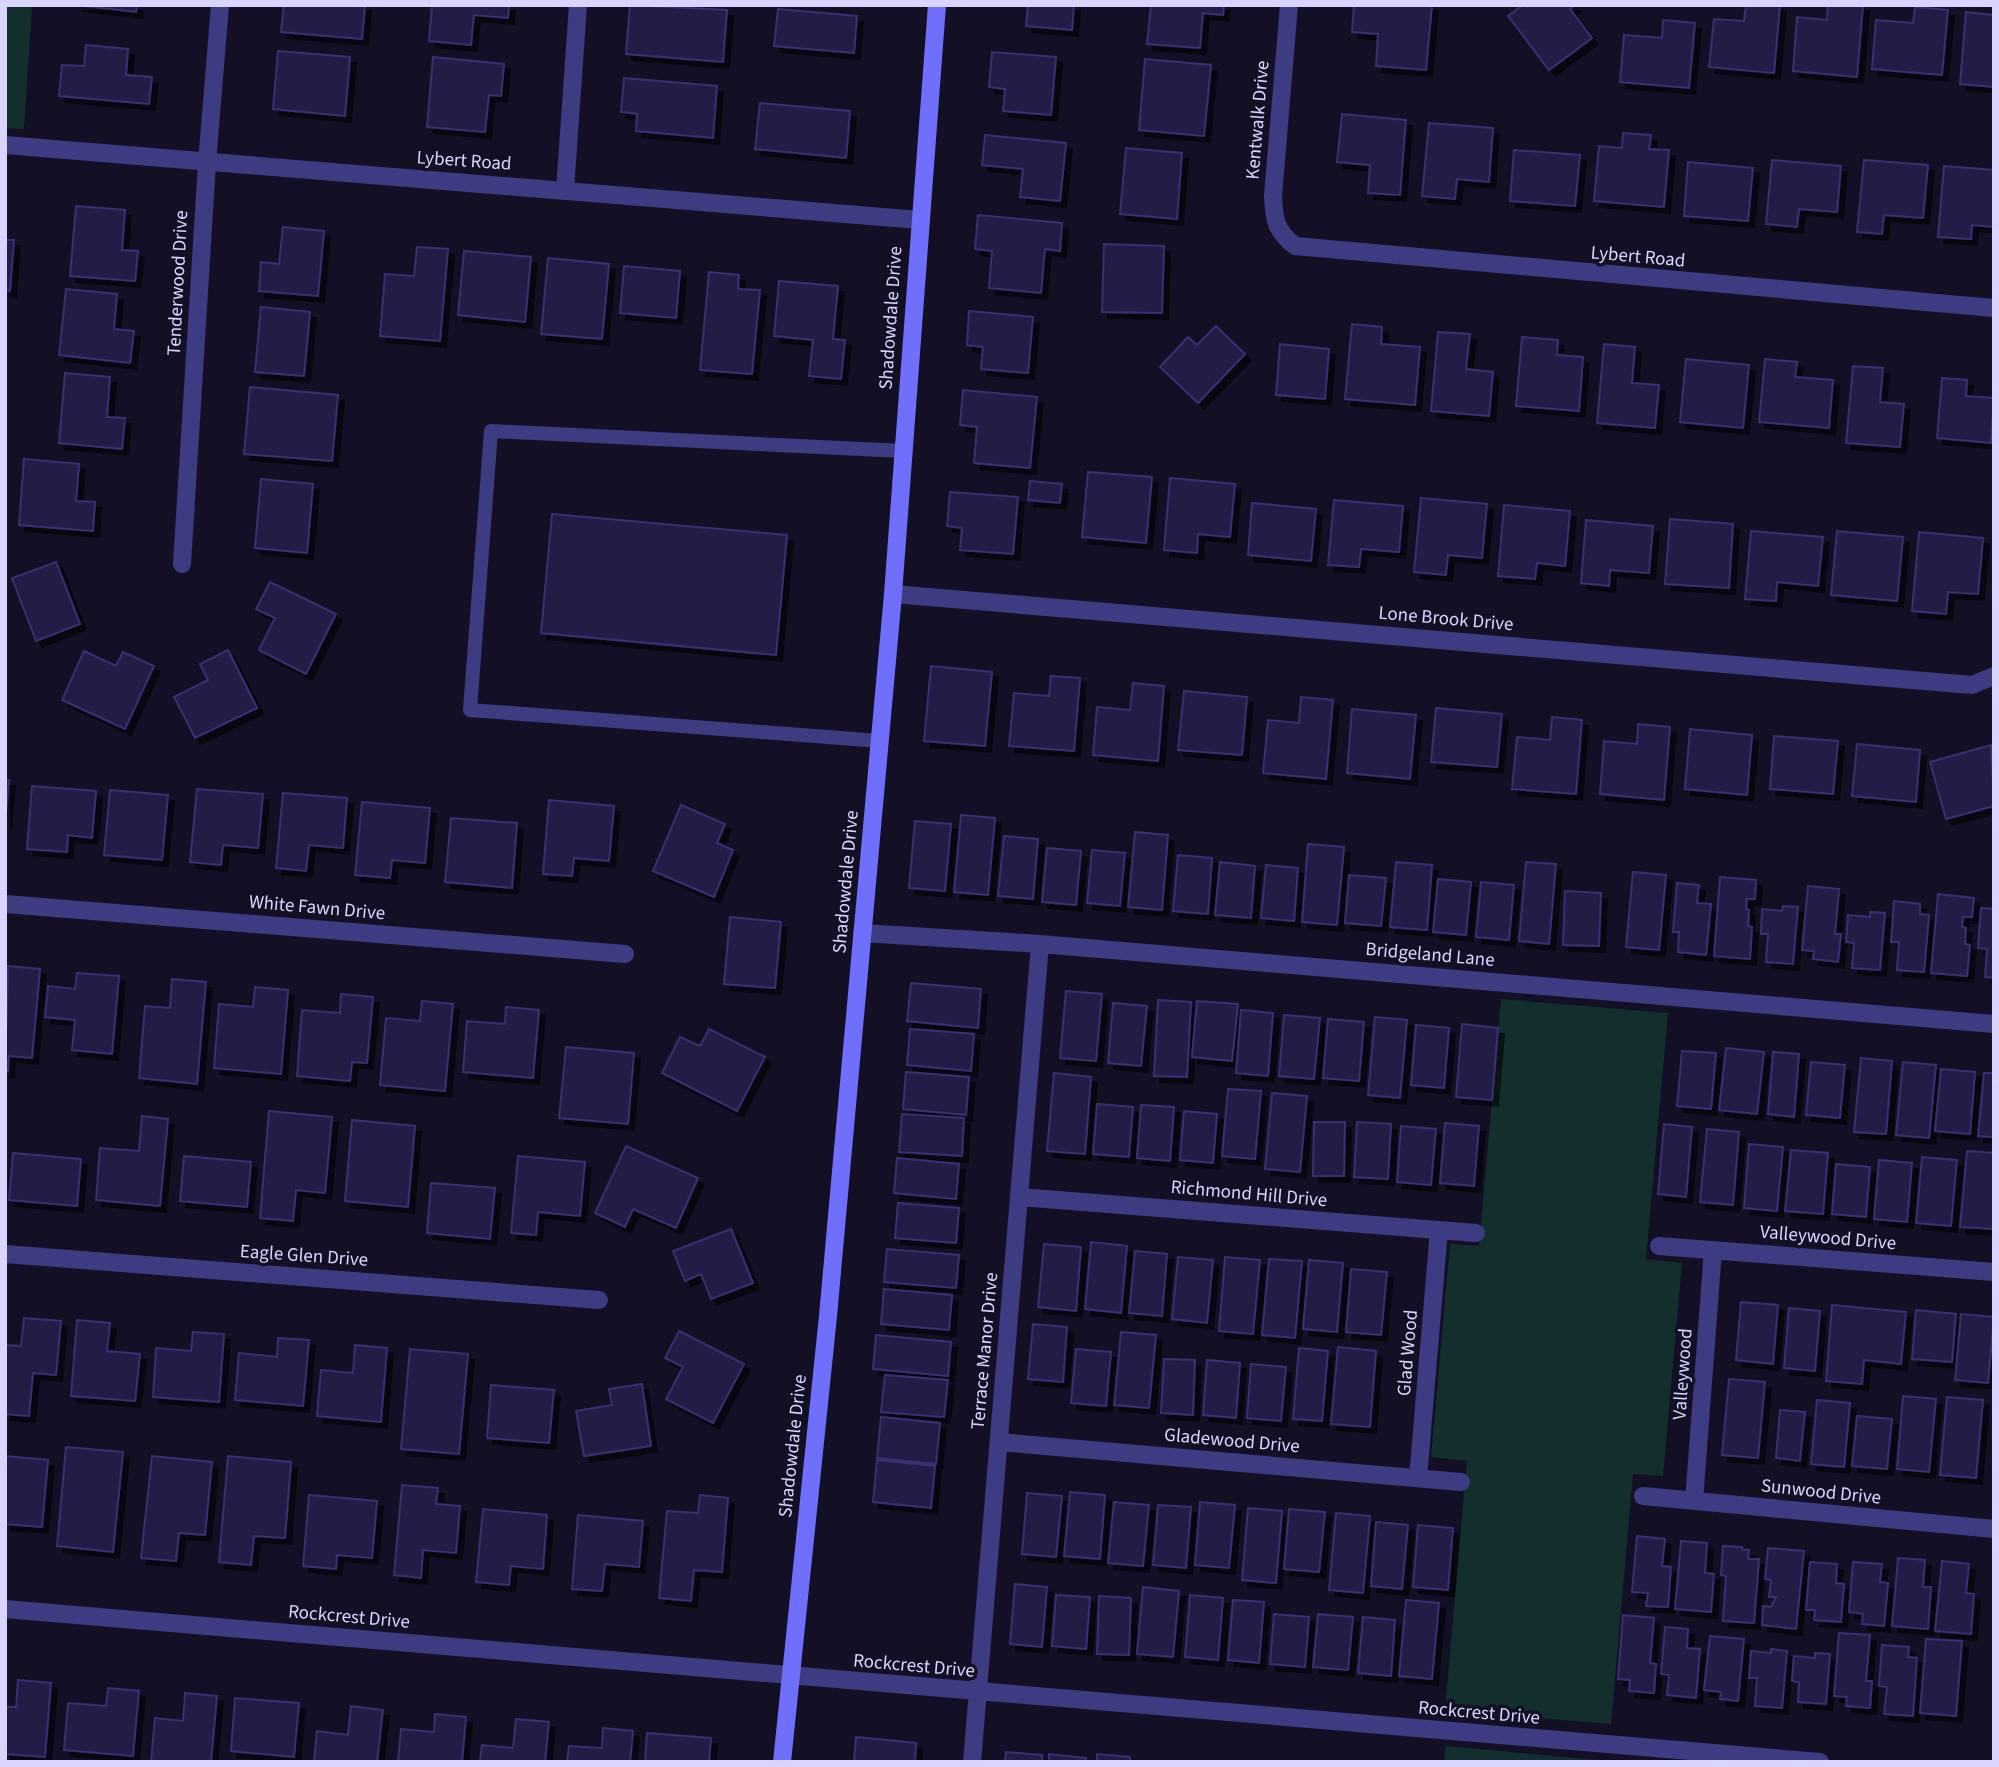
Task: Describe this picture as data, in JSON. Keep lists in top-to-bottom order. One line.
{"streets":{"street":["Kentwalk Drive","Lybert Road","Tenderwood Drive","Shadowdale Drive","Lone Brook Drive","White Fawn Drive","Bridgeland Lane","Richmond Hill Drive","Valleywood Drive","Eagle Glen Drive","Terrace Manor Drive","Glad Wood","Valleywood","Gladewood Drive","Sunwood Drive","Rockcrest Drive"]},"crossings":[["Kentwalk Drive","Lybert Road"],["Lybert Road","Tenderwood Drive"],["Lybert Road","Shadowdale Drive"],["Shadowdale Drive","Lone Brook Drive"],["Shadowdale Drive","Bridgeland Lane"],["Shadowdale Drive","Rockcrest Drive"],["Bridgeland Lane","Terrace Manor Drive"],["Richmond Hill Drive","Terrace Manor Drive"],["Richmond Hill Drive","Glad Wood"],["Valleywood Drive","Valleywood"],["Terrace Manor Drive","Gladewood Drive"],["Terrace Manor Drive","Rockcrest Drive"],["Glad Wood","Gladewood Drive"],["Valleywood","Sunwood Drive"]]}
